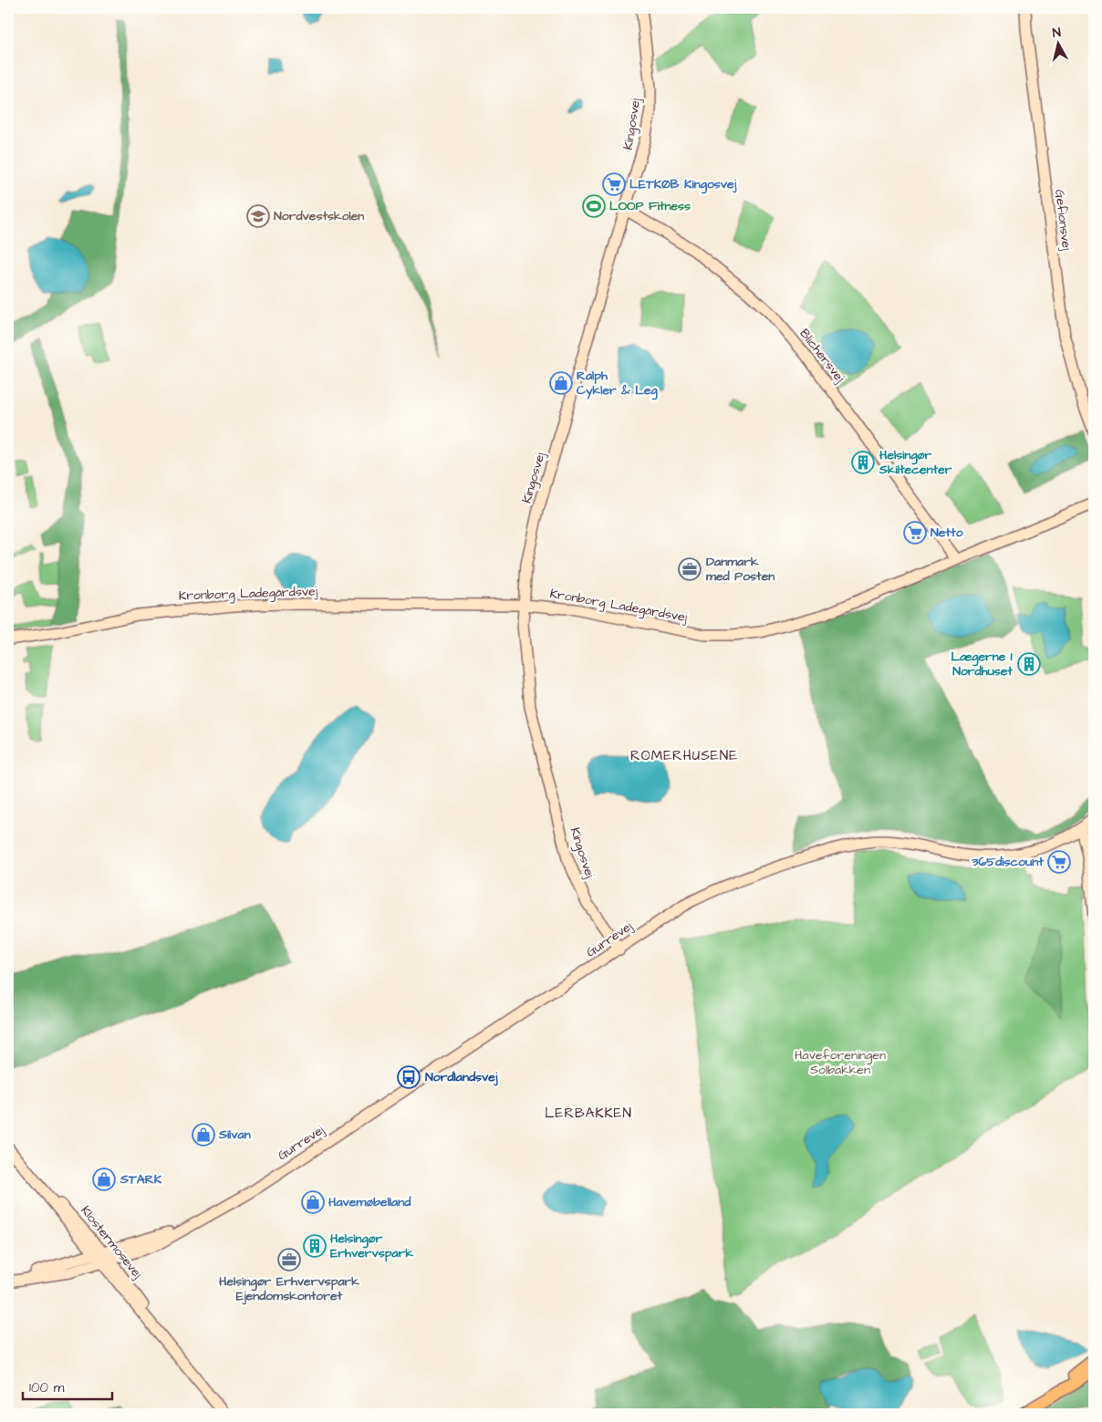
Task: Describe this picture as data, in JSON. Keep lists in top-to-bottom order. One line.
{"streets":{"street":["Kingosvej","Gefionsvej","Blichersvej","Kronborg Ladegårdsvej","Gurrevej","Klostermosevej"]},"crossings":[["Kingosvej","Blichersvej"],["Kingosvej","Kronborg Ladegårdsvej"],["Kingosvej","Gurrevej"],["Blichersvej","Kronborg Ladegårdsvej"],["Gurrevej","Klostermosevej"]],"districts":["ROMERHUSENE","LERBAKKEN"],"parks":["Haveforeningen Solbakken"],"places":{"supermarket":["LETKØB Kingosvej","Netto","365discount"],"sports":["LOOP Fitness"],"school or university":["Nordvestskolen"],"shop":["Ralph Cykler & Leg","Silvan","STARK","Havemøbelland"],"building":["Helsingør Skiltecenter","Lægerne I Nordhuset","Helsingør Erhvervspark"],"office":["Danmark med Posten","Helsingør Erhvervspark Ejendomskontoret"],"bus stop":["Nordlandsvej"]},"scale_bar":"100 m","north":"top"}
